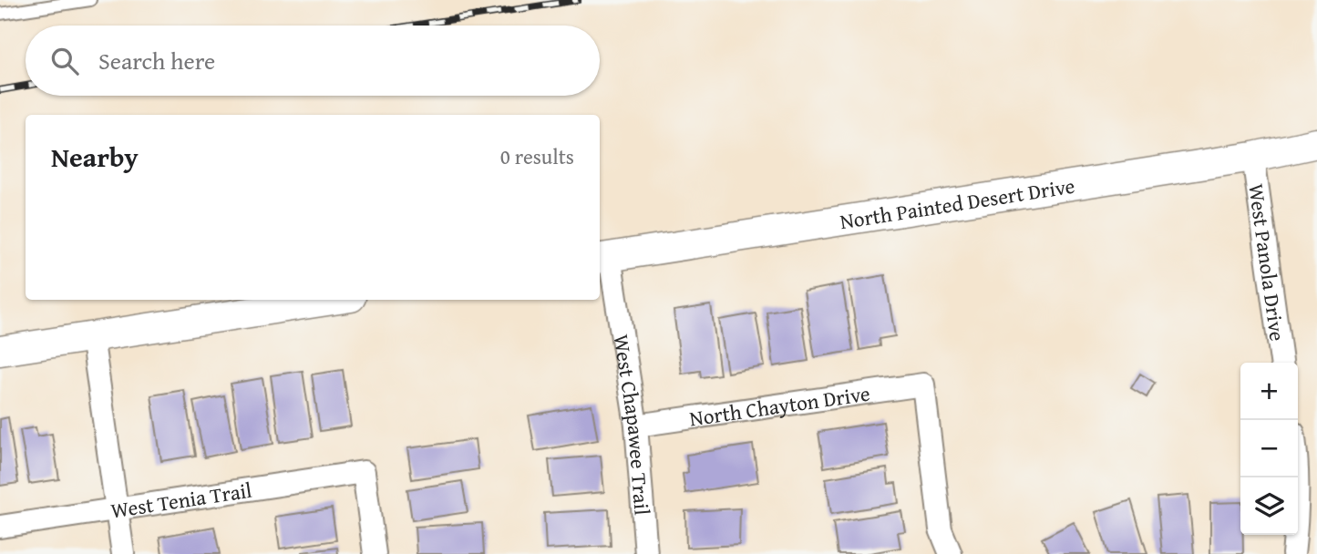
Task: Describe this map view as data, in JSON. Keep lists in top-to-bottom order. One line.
{"streets":{"street":["North Painted Desert Drive","West Panola Drive","North Chayton Drive","West Chapawee Trail","West Tenia Trail"]},"crossings":[["North Painted Desert Drive","West Panola Drive"],["North Painted Desert Drive","West Chapawee Trail"],["North Chayton Drive","West Chapawee Trail"]],"page":{"search":"Search here","heading":["Nearby","0 results"],"map_buttons":["+","−"]}}
